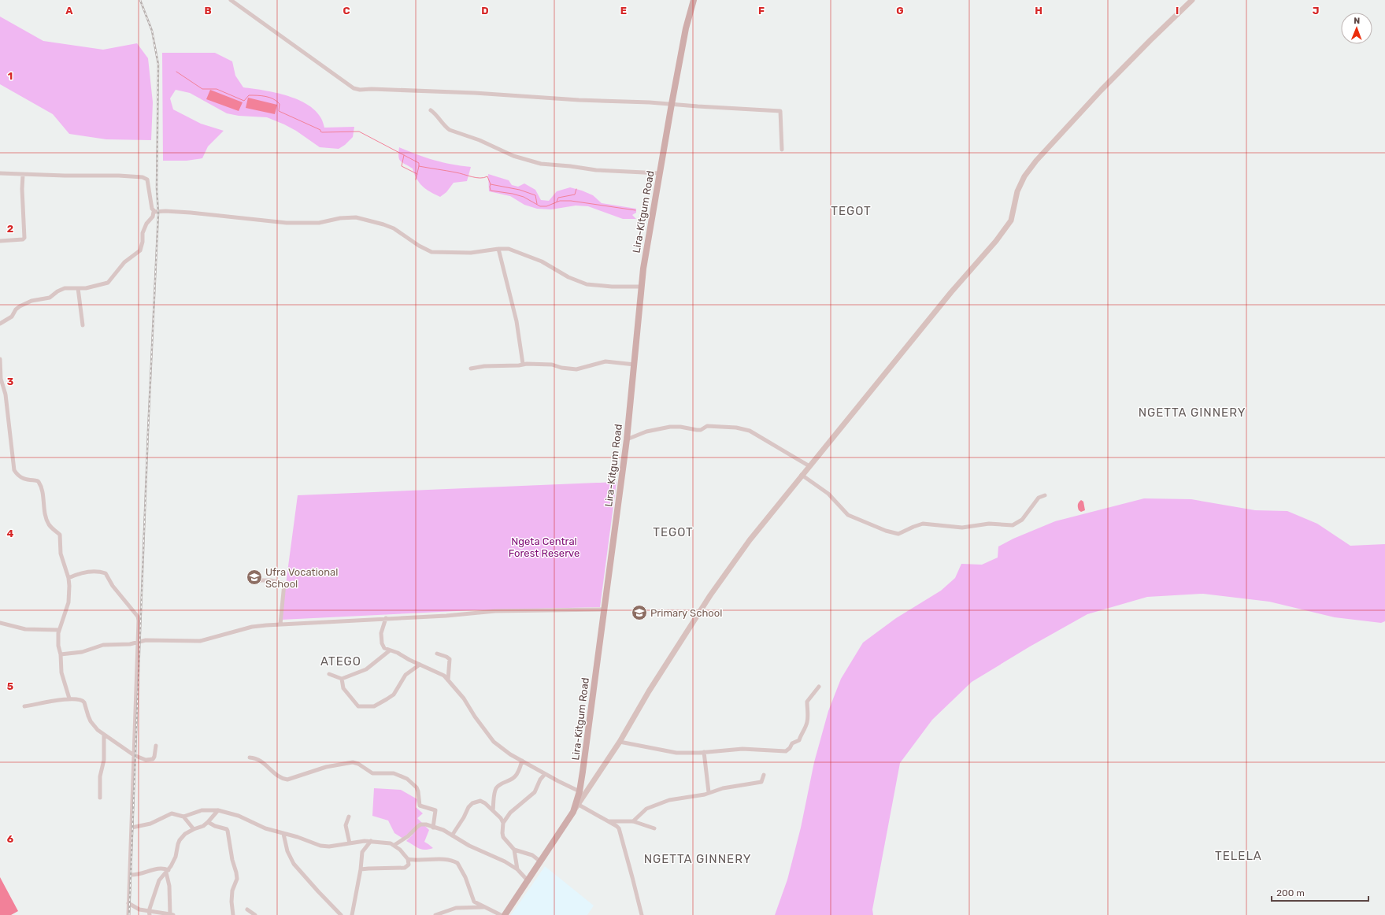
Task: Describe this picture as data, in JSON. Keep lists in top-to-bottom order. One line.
{"streets":{"main road":["Lira-Kitgum Road"]},"districts":["TEGOT","NGETTA GINNERY","TEGOT","ATEGO","TELELA","NGETTA GINNERY"],"parks":["Ngeta Central Forest Reserve"],"places":{"school or university":["Ufra Vocational School","Primary School"]},"scale_bar":"200 m","north":"top","grid":{"columns":["A","B","C","D","E","F","G","H","I","J"],"rows":["1","2","3","4","5","6"]}}
